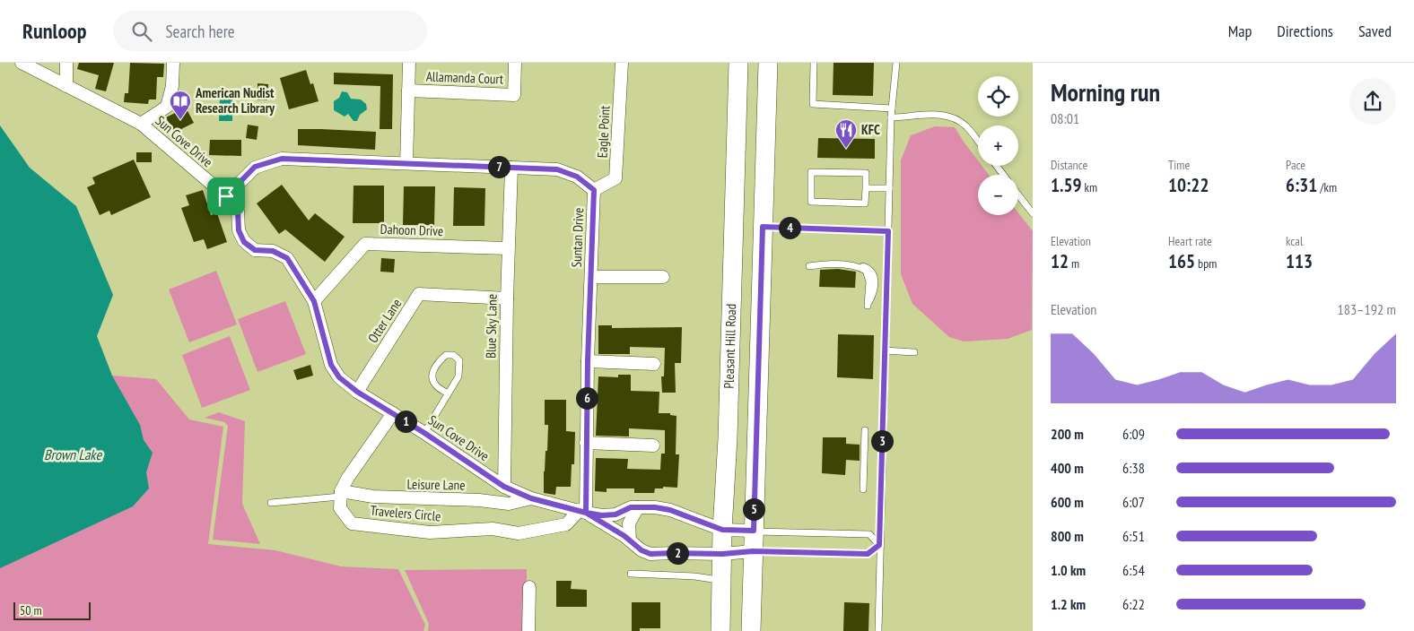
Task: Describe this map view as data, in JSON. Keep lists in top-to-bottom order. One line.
{"streets":{"main road":["Pleasant Hill Road"],"street":["Allamanda Court","Eagle Point","Sun Cove Drive","Dahoon Drive","Suntan Drive","Otter Lane","Blue Sky Lane","Leisure Lane","Travelers Circle"]},"crossings":[["Eagle Point","Suntan Drive"],["Sun Cove Drive","Dahoon Drive"],["Sun Cove Drive","Suntan Drive"],["Sun Cove Drive","Otter Lane"],["Sun Cove Drive","Blue Sky Lane"],["Sun Cove Drive","Pleasant Hill Road"],["Sun Cove Drive","Leisure Lane"],["Sun Cove Drive","Travelers Circle"],["Dahoon Drive","Blue Sky Lane"],["Suntan Drive","Blue Sky Lane"],["Suntan Drive","Travelers Circle"],["Otter Lane","Blue Sky Lane"],["Leisure Lane","Travelers Circle"]],"water":["Brown Lake"],"places":{"library":["American Nudist Research Library"],"restaurant":["KFC"]},"scale_bar":"50 m","page":{"header":"Runloop","search":"Search here","nav":["Map","Directions","Saved"],"heading":["Morning run","08:01"],"map_buttons":["+","−"],"stats":[["Distance","1.59 km"],["Time","10:22"],["Pace","6:31 /km"],["Elevation","12 m"],["Heart rate","165 bpm"],["kcal","113"]],"pins":["7","4","6","1","3","5","2"],"chart":["Elevation","183–192 m"],"list":[{"name":"200 m","note":"6:09"},{"name":"400 m","note":"6:38"},{"name":"600 m","note":"6:07"},{"name":"800 m","note":"6:51"},{"name":"1.0 km","note":"6:54"},{"name":"1.2 km","note":"6:22"}],"scale":"50 m"}}
